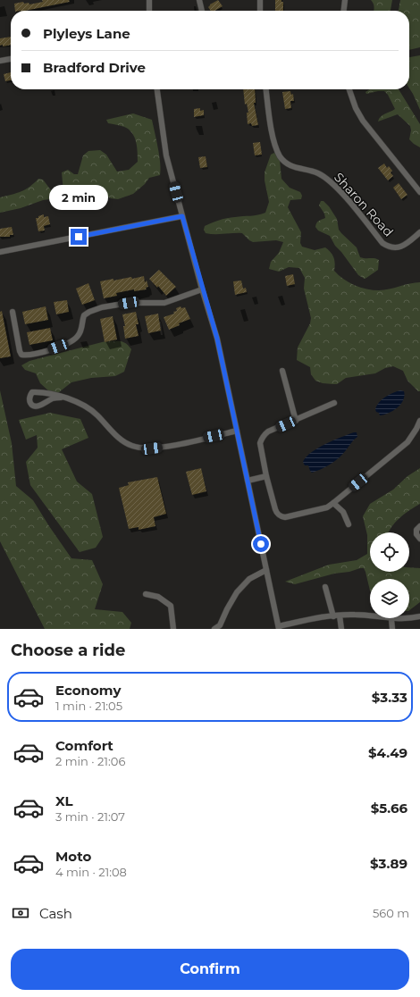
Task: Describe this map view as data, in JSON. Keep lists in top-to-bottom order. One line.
{"streets":{"street":["Sharon Road"]},"page":{"banner":["Plyleys Lane","Bradford Drive"],"bubble":"2 min","heading":"Choose a ride","list":[{"name":"Economy","note":"1 min · 21:05","value":"$3.33"},{"name":"Comfort","note":"2 min · 21:06","value":"$4.49"},{"name":"XL","note":"3 min · 21:07","value":"$5.66"},{"name":"Moto","note":"4 min · 21:08","value":"$3.89"}],"pay":["Cash","560 m"],"buttons":"Confirm"}}
